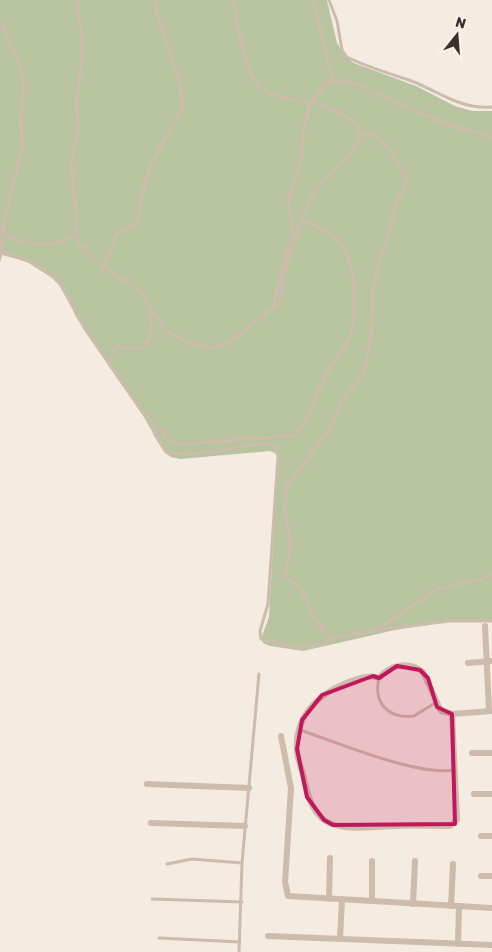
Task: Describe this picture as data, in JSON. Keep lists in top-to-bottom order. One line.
{"north":"top"}
